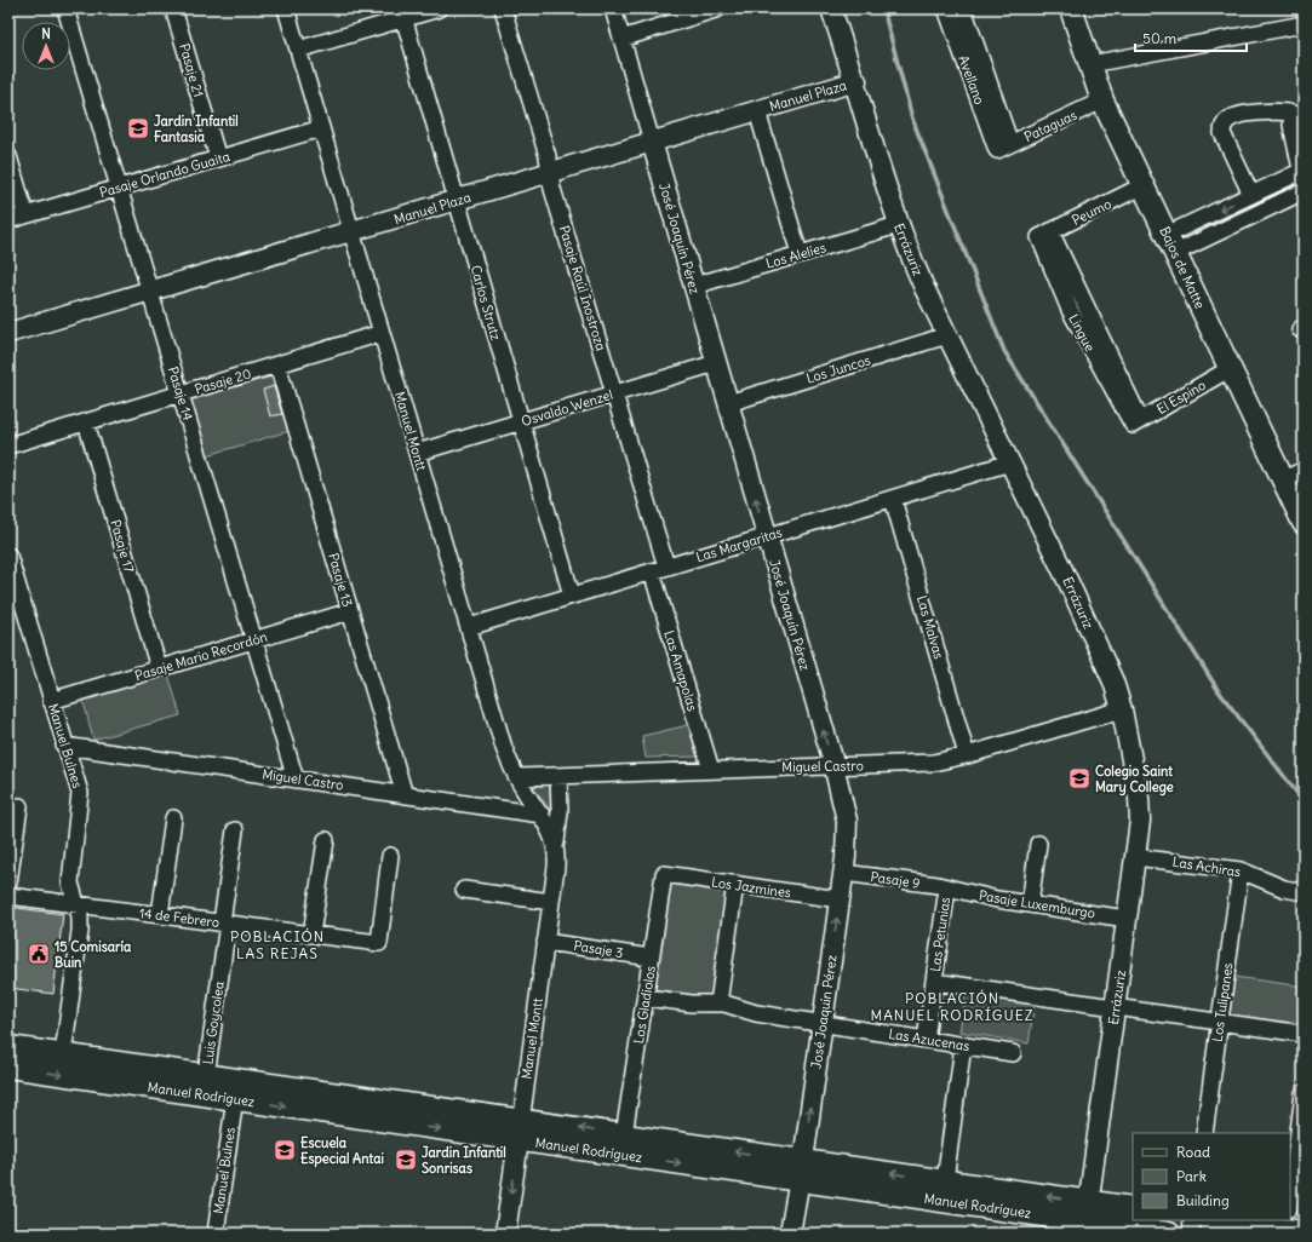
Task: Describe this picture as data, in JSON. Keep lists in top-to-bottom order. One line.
{"streets":{"main road":["Bajos de Matte","Manuel Rodríguez"],"street":["Pasaje 21","Avellano","Manuel Plaza","Pataguas","Pasaje Orlando Guaita","Peumo","José Joaquín Pérez","Errázuriz","Los Alelíes","Pasaje Raúl Inostroza","Carlos Strutz","Lingue","Los Juncos","Pasaje 20","Pasaje 14","El Espino","Osvaldo Wenzel","Manuel Montt","Las Margaritas","Pasaje 17","Pasaje 13","Las Malvas","Pasaje Mario Recordón","Las Amapolas","Manuel Bulnes","Miguel Castro","Las Achiras","Pasaje 9","Los Jazmines","Pasaje Luxemburgo","14 de Febrero","Las Petunias","Pasaje 3","Los Tulipanes","Los Gladiolos","Luis Goycolea","Las Azucenas"]},"crossings":[["Pasaje 21","Pasaje Orlando Guaita"],["Avellano","Pataguas"],["Manuel Plaza","José Joaquín Pérez"],["Manuel Plaza","Errázuriz"],["Manuel Plaza","Pasaje Raúl Inostroza"],["Manuel Plaza","Carlos Strutz"],["Manuel Plaza","Pasaje 14"],["Manuel Plaza","Manuel Montt"],["Pataguas","Bajos de Matte"],["Pasaje Orlando Guaita","Pasaje 14"],["Pasaje Orlando Guaita","Manuel Montt"],["Peumo","Bajos de Matte"],["Peumo","Lingue"],["José Joaquín Pérez","Los Alelíes"],["José Joaquín Pérez","Los Juncos"],["José Joaquín Pérez","Osvaldo Wenzel"],["José Joaquín Pérez","Las Margaritas"],["José Joaquín Pérez","Miguel Castro"],["José Joaquín Pérez","Pasaje 9"],["José Joaquín Pérez","Los Jazmines"],["José Joaquín Pérez","Las Azucenas"],["José Joaquín Pérez","Manuel Rodríguez"],["Errázuriz","Los Alelíes"],["Errázuriz","Los Juncos"],["Errázuriz","Las Margaritas"],["Errázuriz","Miguel Castro"],["Errázuriz","Las Achiras"],["Errázuriz","Pasaje Luxemburgo"],["Errázuriz","Manuel Rodríguez"],["Bajos de Matte","El Espino"],["Pasaje Raúl Inostroza","Osvaldo Wenzel"],["Pasaje Raúl Inostroza","Las Margaritas"],["Pasaje Raúl Inostroza","Las Amapolas"],["Carlos Strutz","Osvaldo Wenzel"],["Carlos Strutz","Las Margaritas"],["Lingue","El Espino"],["Pasaje 20","Pasaje 14"],["Pasaje 20","Manuel Montt"],["Pasaje 20","Pasaje 17"],["Pasaje 20","Pasaje 13"],["Pasaje 14","Pasaje Mario Recordón"],["Pasaje 14","Miguel Castro"],["Osvaldo Wenzel","Manuel Montt"],["Manuel Montt","Las Margaritas"],["Manuel Montt","Miguel Castro"],["Manuel Montt","Pasaje 3"],["Manuel Montt","Manuel Rodríguez"],["Las Margaritas","Las Malvas"],["Las Margaritas","Las Amapolas"],["Pasaje 17","Pasaje Mario Recordón"],["Pasaje 13","Pasaje Mario Recordón"],["Pasaje 13","Miguel Castro"],["Las Malvas","Miguel Castro"],["Pasaje Mario Recordón","Manuel Bulnes"],["Las Amapolas","Miguel Castro"],["Manuel Bulnes","Miguel Castro"],["Manuel Bulnes","14 de Febrero"],["Manuel Bulnes","Manuel Rodríguez"],["Las Achiras","Los Tulipanes"],["Pasaje 9","Pasaje Luxemburgo"],["Pasaje 9","Las Petunias"],["Los Jazmines","Los Gladiolos"],["Pasaje Luxemburgo","Las Petunias"],["14 de Febrero","Luis Goycolea"],["Las Petunias","Las Azucenas"],["Pasaje 3","Los Gladiolos"],["Los Gladiolos","Las Azucenas"],["Los Gladiolos","Manuel Rodríguez"],["Luis Goycolea","Manuel Rodríguez"]],"districts":["POBLACIÓN LAS REJAS","POBLACIÓN MANUEL RODRÍGUEZ"],"places":{"school or university":["Jardin Infantil Fantasia","Colegio Saint Mary College","Escuela Especial Antai","Jardin Infantil Sonrisas"],"public building":["15 Comisaría Buin"]},"legend":["Road","Park","Building"],"scale_bar":"50 m","north":"top"}
